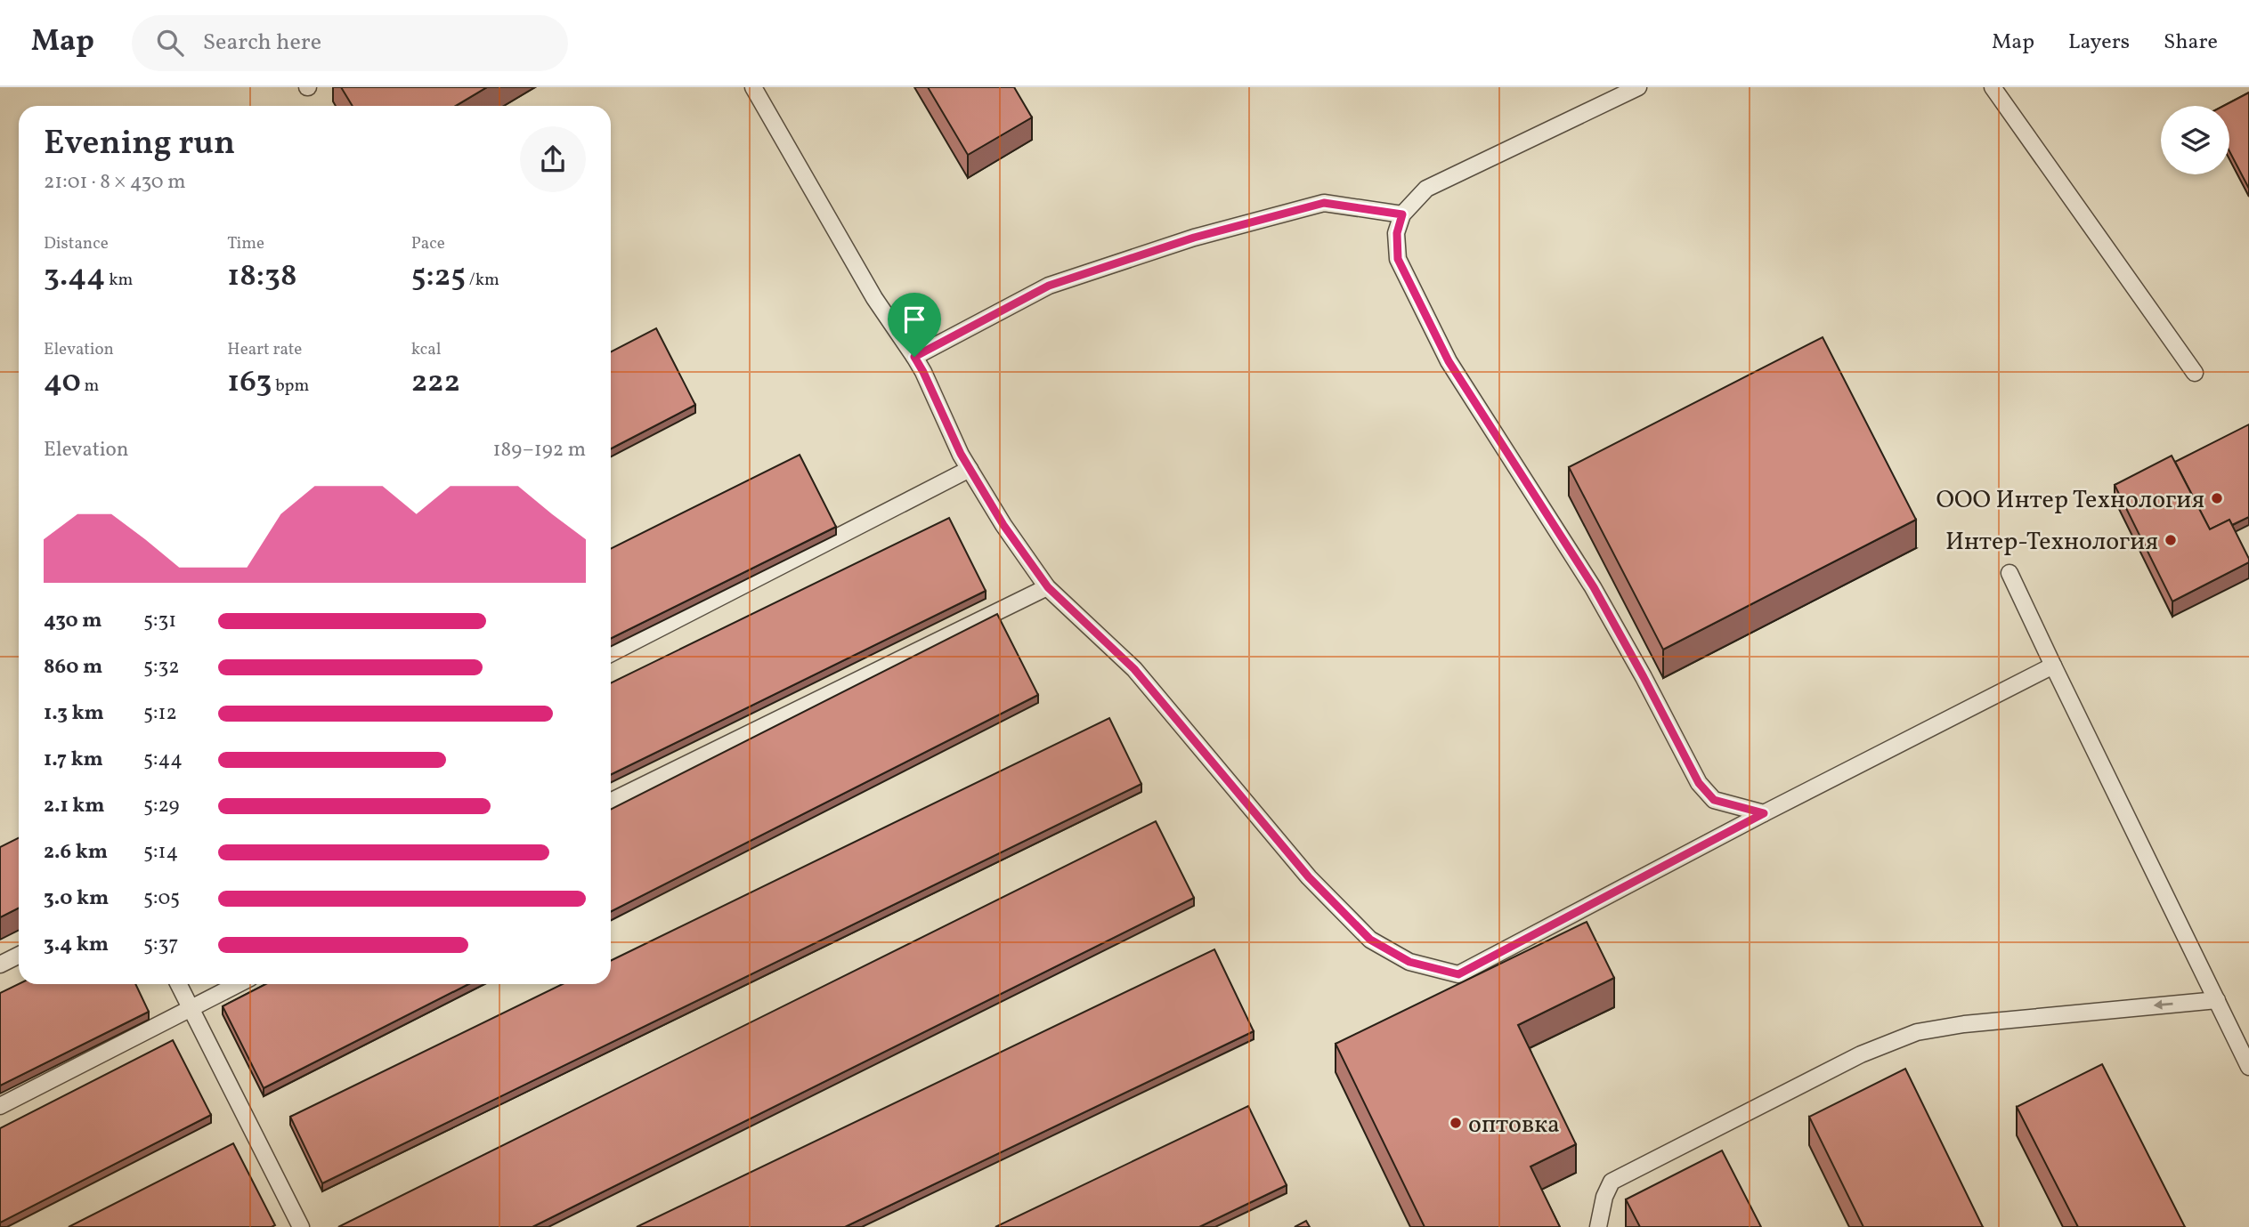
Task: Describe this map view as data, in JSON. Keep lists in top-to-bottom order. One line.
{"places":["ООО Интер Технология","Интер-Технология","оптовка"],"page":{"header":"Map","search":"Search here","nav":["Map","Layers","Share"],"heading":["Evening run","21:01 · 8 × 430 m"],"stats":[["Distance","3.44 km"],["Time","18:38"],["Pace","5:25 /km"],["Elevation","40 m"],["Heart rate","163 bpm"],["kcal","222"]],"chart":["Elevation","189–192 m"],"list":[{"name":"430 m","note":"5:31"},{"name":"860 m","note":"5:32"},{"name":"1.3 km","note":"5:12"},{"name":"1.7 km","note":"5:44"},{"name":"2.1 km","note":"5:29"},{"name":"2.6 km","note":"5:14"},{"name":"3.0 km","note":"5:05"},{"name":"3.4 km","note":"5:37"}]}}
